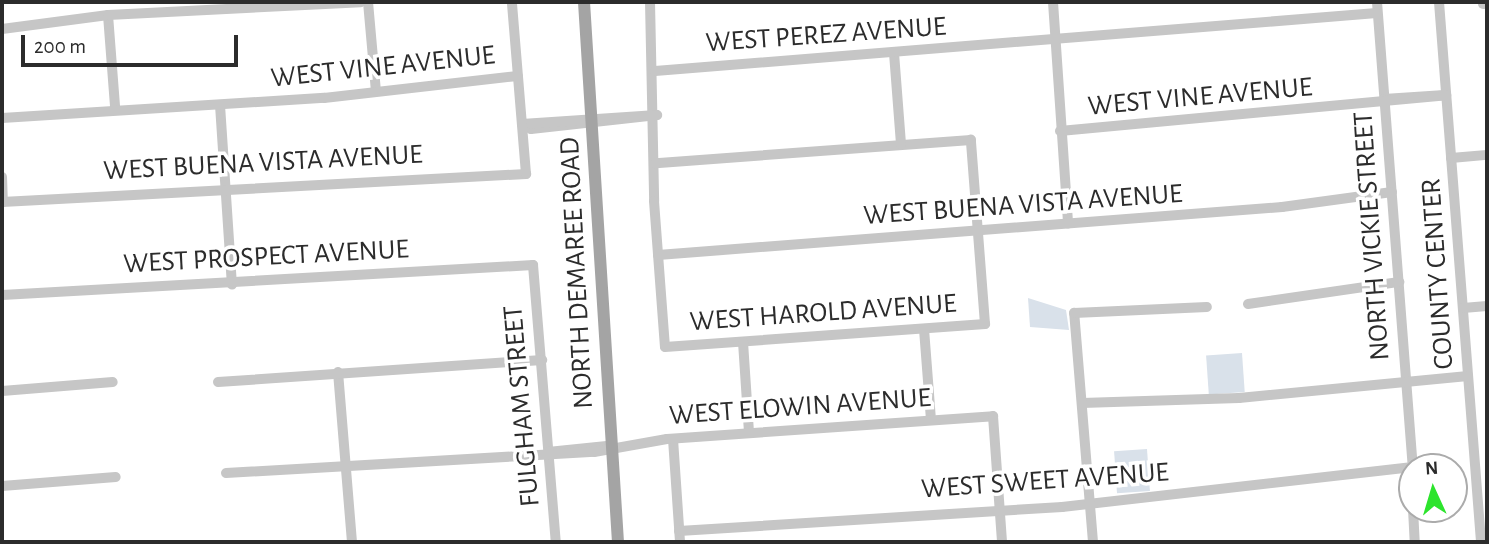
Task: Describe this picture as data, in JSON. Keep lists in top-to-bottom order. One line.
{"streets":{"main road":["NORTH DEMAREE ROAD"],"street":["WEST PEREZ AVENUE","WEST VINE AVENUE","WEST BUENA VISTA AVENUE","NORTH VICKIE STREET","WEST PROSPECT AVENUE","COUNTY CENTER","WEST HAROLD AVENUE","FULGHAM STREET","WEST ELOWIN AVENUE","WEST SWEET AVENUE"]},"crossings":[["WEST PEREZ AVENUE","NORTH VICKIE STREET"],["WEST VINE AVENUE","NORTH VICKIE STREET"],["WEST VINE AVENUE","COUNTY CENTER"],["WEST BUENA VISTA AVENUE","NORTH VICKIE STREET"],["WEST BUENA VISTA AVENUE","WEST HAROLD AVENUE"],["WEST PROSPECT AVENUE","FULGHAM STREET"],["NORTH DEMAREE ROAD","WEST ELOWIN AVENUE"],["FULGHAM STREET","WEST ELOWIN AVENUE"],["WEST ELOWIN AVENUE","WEST SWEET AVENUE"]],"scale_bar":"200 m","north":"top"}
